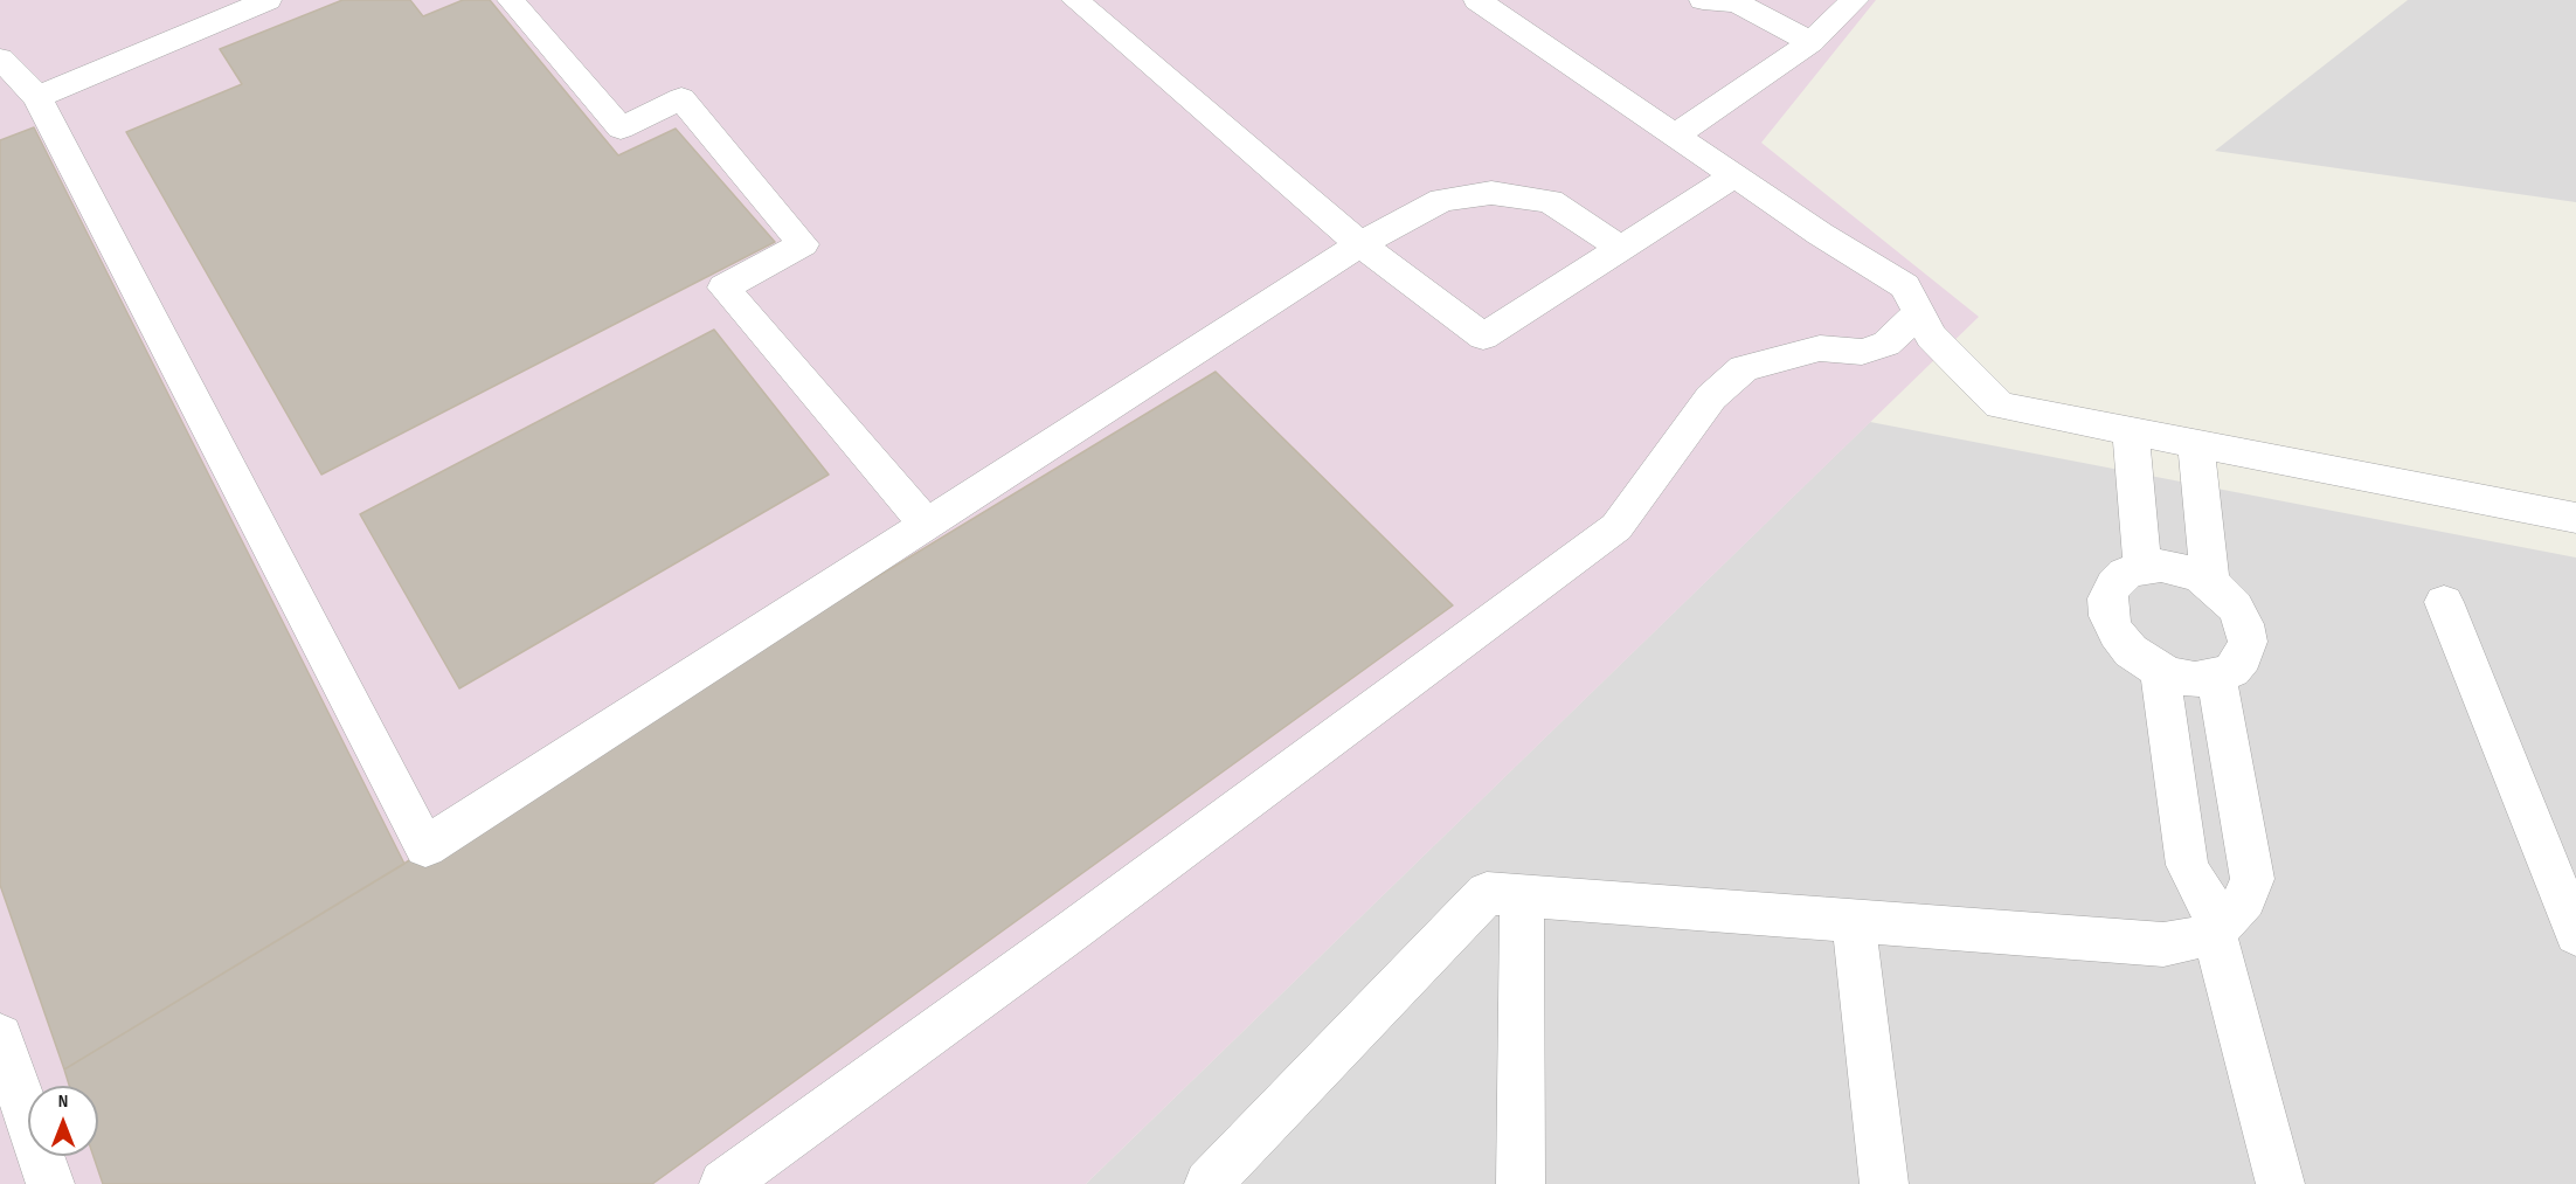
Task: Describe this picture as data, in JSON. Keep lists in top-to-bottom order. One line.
{"north":"top"}
